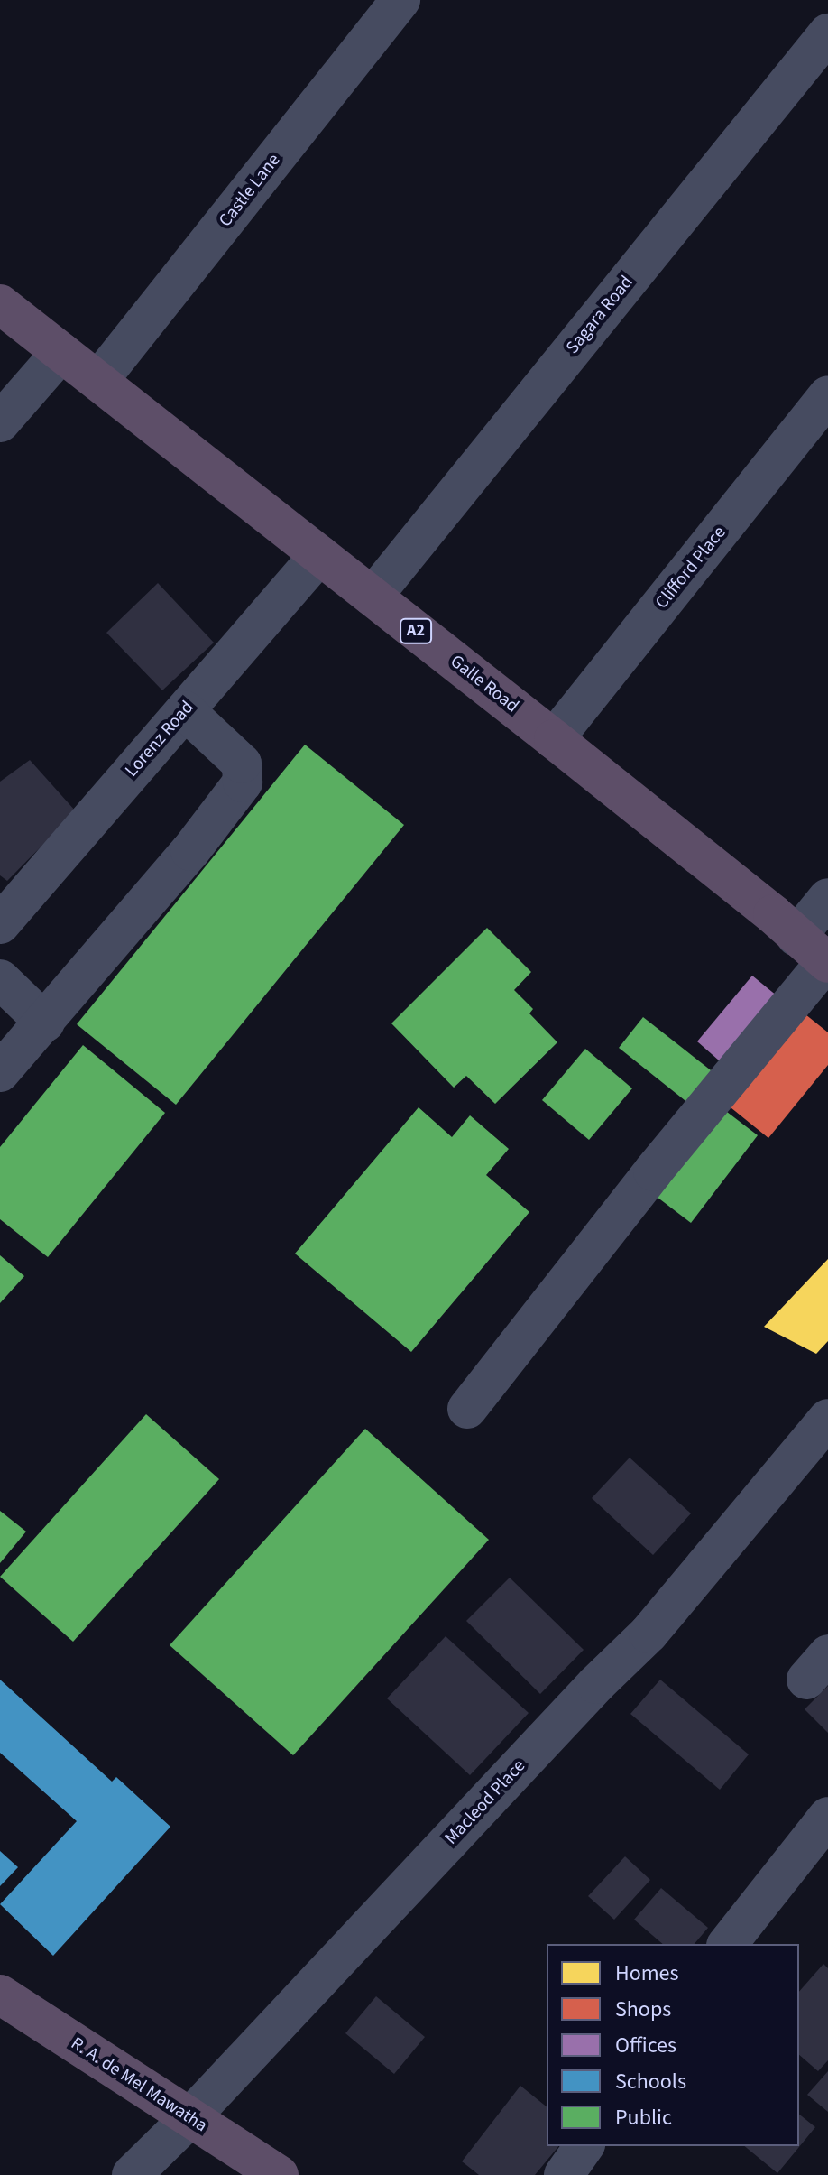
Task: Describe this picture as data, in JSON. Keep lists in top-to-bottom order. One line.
{"streets":{"highway":["A2","Galle Road","R. A. de Mel Mawatha"],"street":["Castle Lane","Sagara Road","Clifford Place","Lorenz Road","Macleod Place"]},"crossings":[["Castle Lane","Galle Road"],["Sagara Road","Galle Road"],["Clifford Place","Galle Road"],["Galle Road","Lorenz Road"],["Macleod Place","R. A. de Mel Mawatha"]],"legend":["Homes","Shops","Offices","Schools","Public"]}
